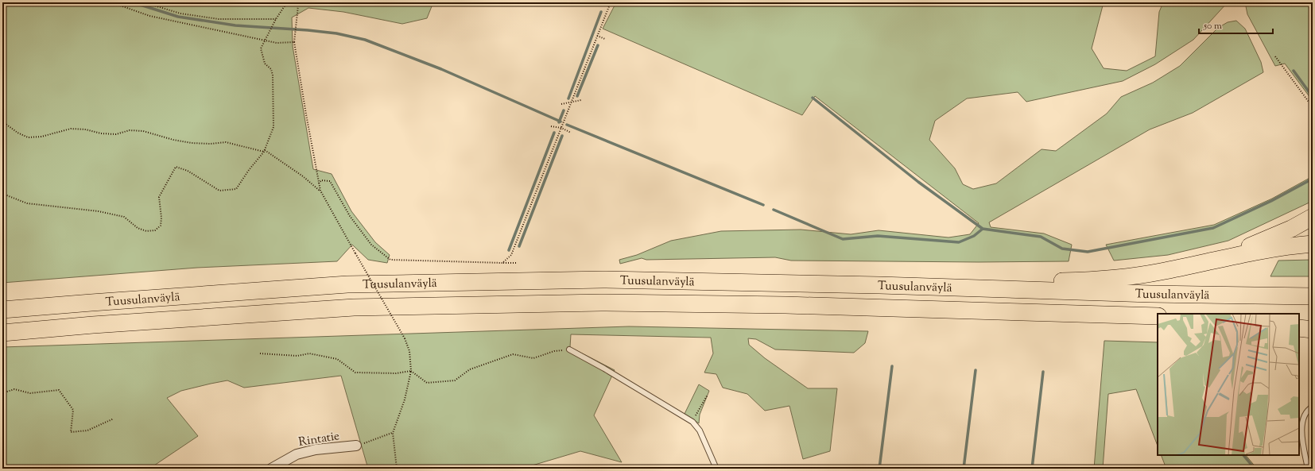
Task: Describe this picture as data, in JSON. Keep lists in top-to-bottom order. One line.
{"streets":{"highway":["Tuusulanväylä"],"street":["Rintatie"]},"scale_bar":"50 m"}
